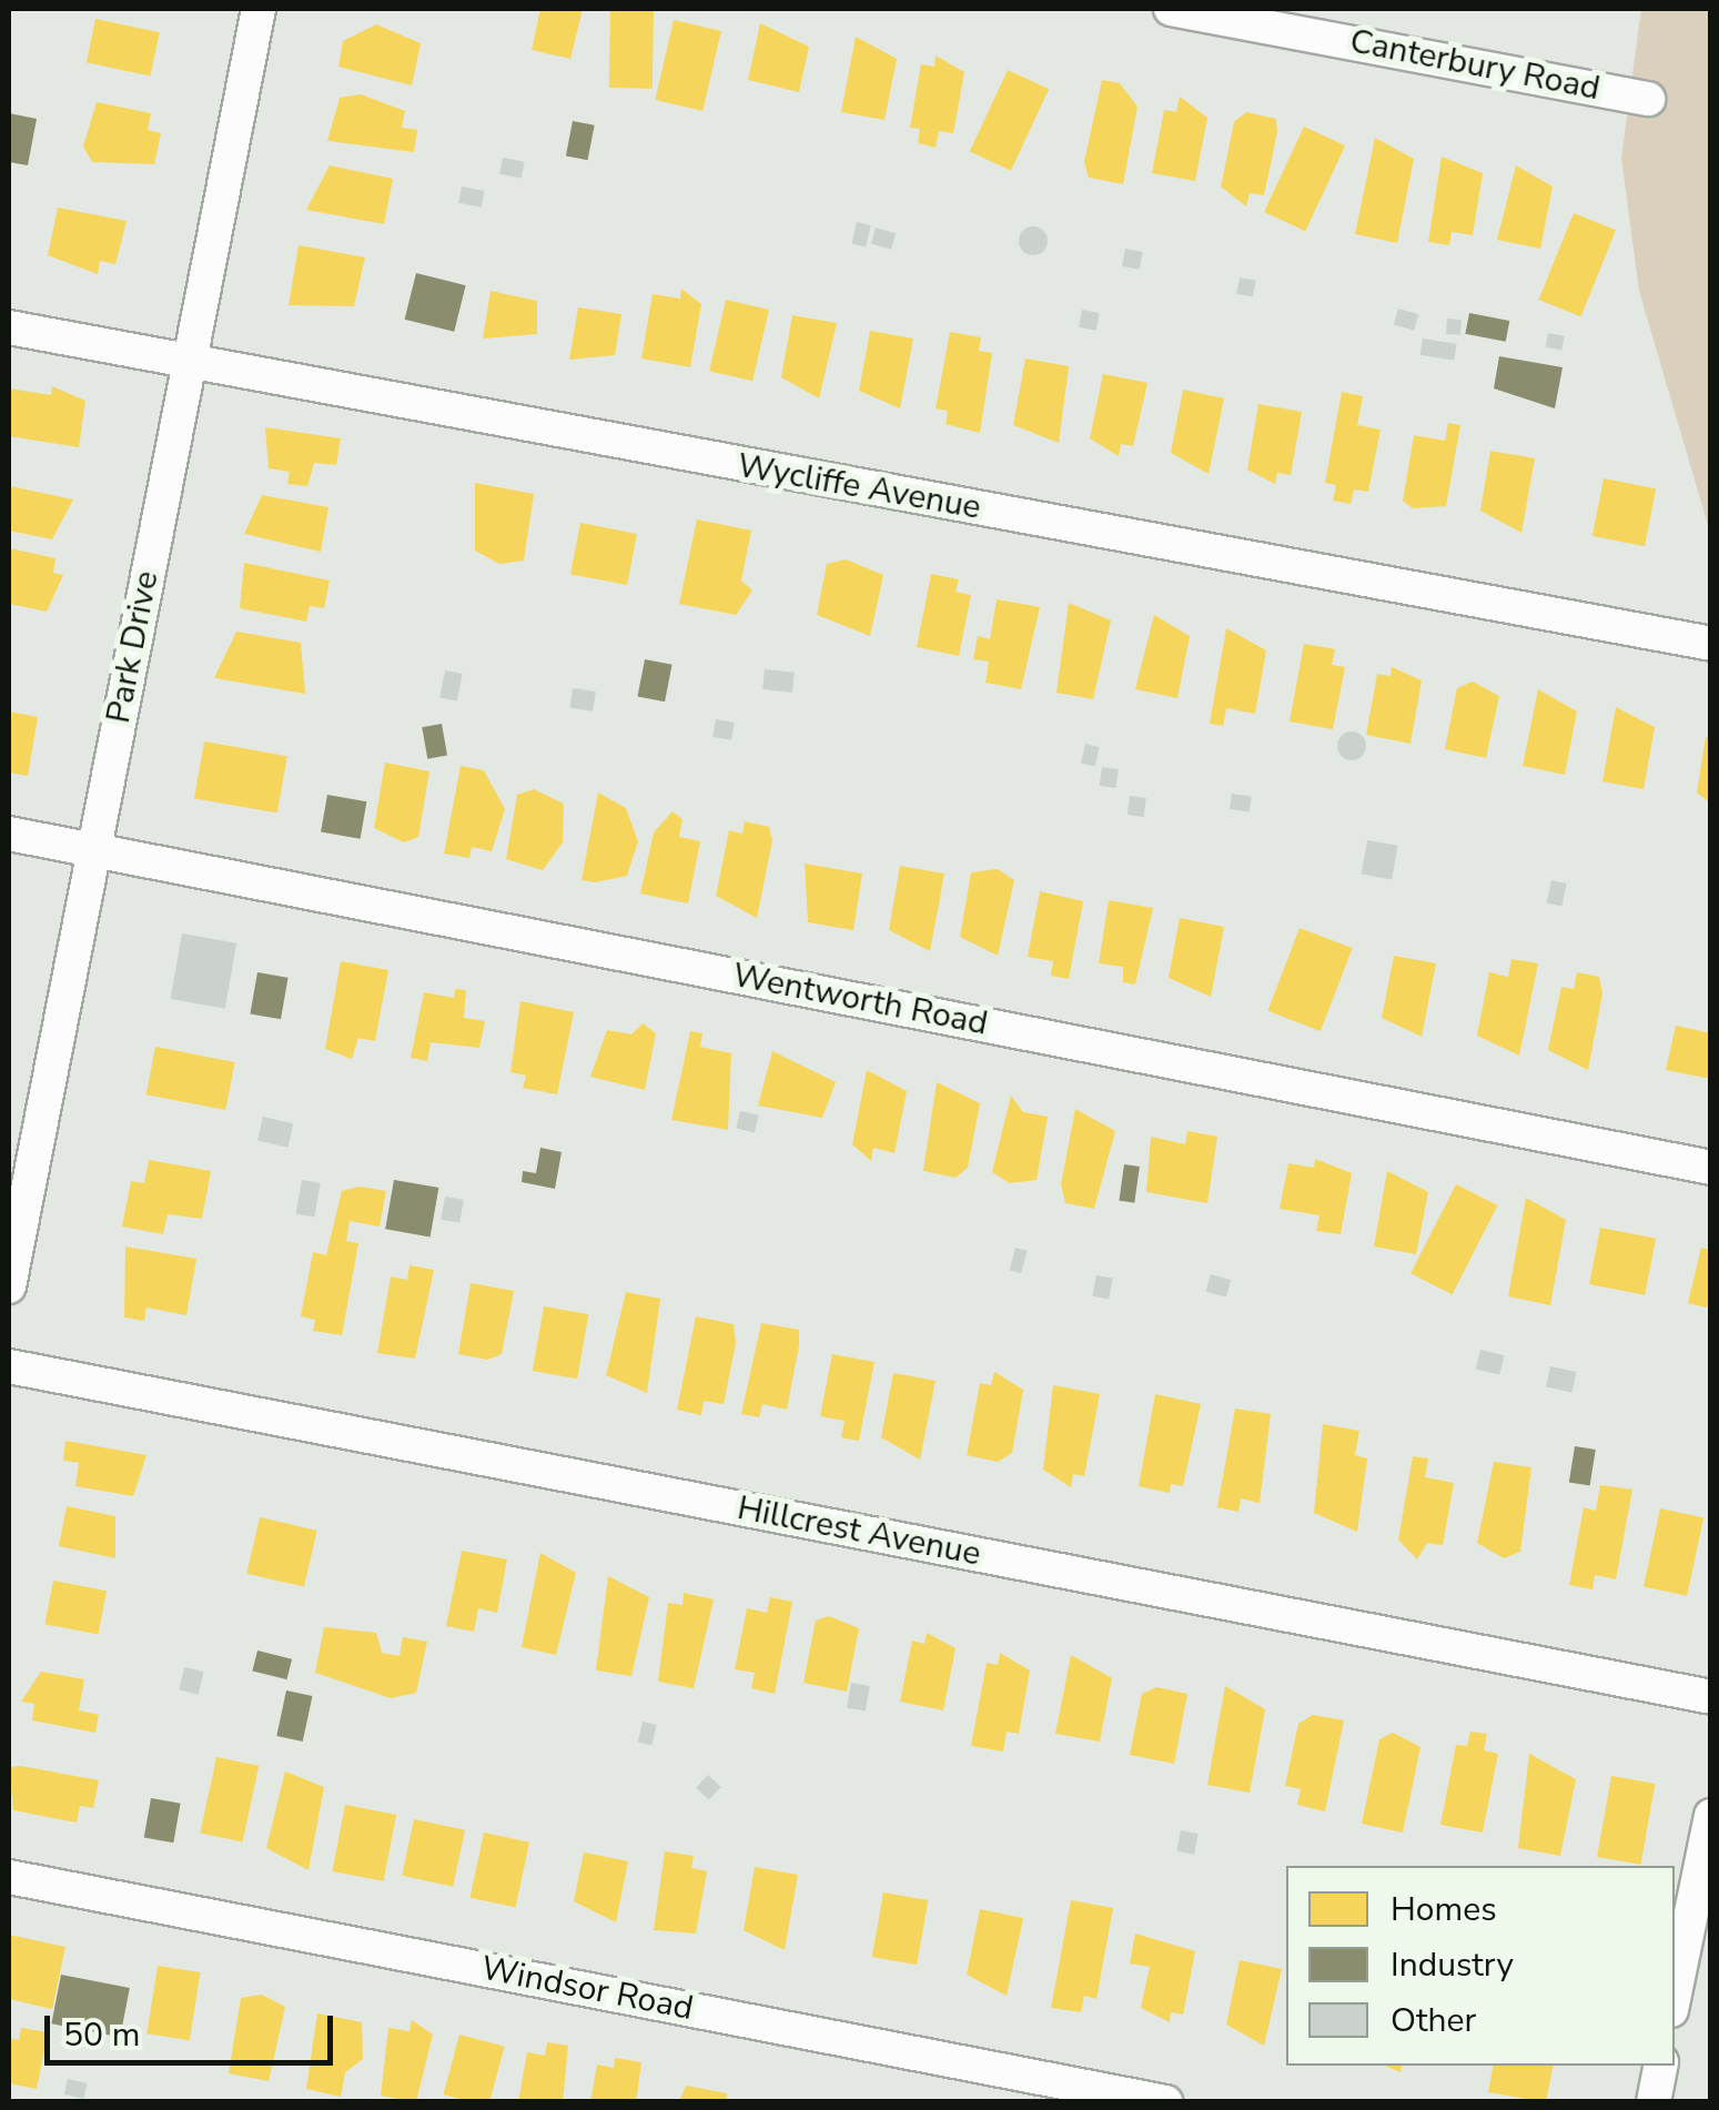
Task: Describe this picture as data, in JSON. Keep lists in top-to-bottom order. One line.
{"streets":{"street":["Canterbury Road","Wycliffe Avenue","Park Drive","Wentworth Road","Hillcrest Avenue","Windsor Road"]},"crossings":[["Wycliffe Avenue","Park Drive"],["Park Drive","Wentworth Road"]],"legend":["Homes","Industry","Other"],"scale_bar":"50 m"}
